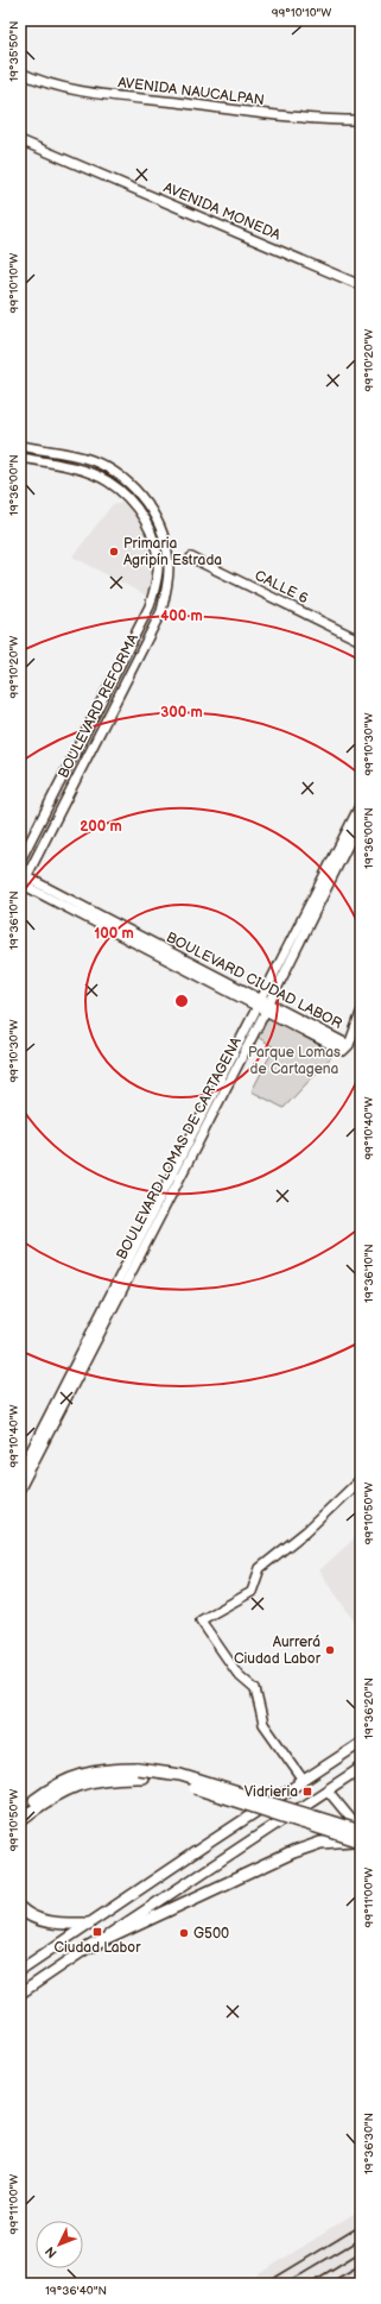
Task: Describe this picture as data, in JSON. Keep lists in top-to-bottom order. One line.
{"streets":{"main road":["AVENIDA NAUCALPAN","AVENIDA MONEDA","CALLE 6","BOULEVARD REFORMA","BOULEVARD CIUDAD LABOR","BOULEVARD LOMAS DE CARTAGENA"]},"crossings":[["BOULEVARD REFORMA","BOULEVARD CIUDAD LABOR"],["BOULEVARD CIUDAD LABOR","BOULEVARD LOMAS DE CARTAGENA"]],"parks":["Parque Lomas de Cartagena"],"places":{"other":["Primaria Agripín Estrada","Aurrerá Ciudad Labor","G500"],"transit":["Vidrieria","Ciudad Labor"]},"north":"bottom left","coordinates":["99°10'10\"W","19°35'50\"N","99°10'20\"W","19°36'00\"N","99°10'30\"W","19°36'10\"N","99°10'40\"W","99°10'50\"W","19°36'20\"N","99°11'00\"W","19°36'30\"N","19°36'40\"N"],"rings":["400 m","300 m","200 m","100 m"]}
